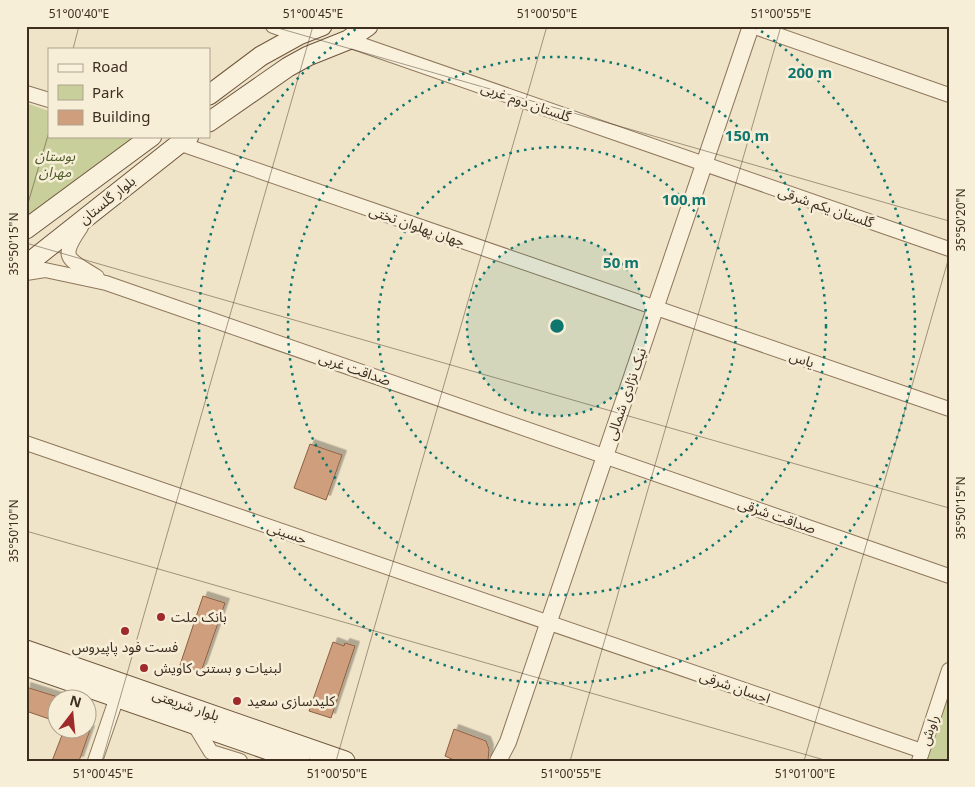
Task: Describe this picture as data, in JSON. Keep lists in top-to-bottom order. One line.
{"streets":{"main road":["بلوار گلستان","بلوار شریعتی"],"street":["گلستان دوم غربی","گلستان یکم شرقی","جهان پهلوان تختی","یاس","صداقت غربی","نیک نژادی شمالی","صداقت شرقی","حسینی","احسان شرقی","راوش"]},"crossings":[["گلستان دوم غربی","گلستان یکم شرقی"],["گلستان دوم غربی","نیک نژادی شمالی"],["بلوار گلستان","جهان پهلوان تختی"],["بلوار گلستان","صداقت غربی"],["گلستان یکم شرقی","نیک نژادی شمالی"],["جهان پهلوان تختی","یاس"],["جهان پهلوان تختی","نیک نژادی شمالی"],["یاس","نیک نژادی شمالی"],["صداقت غربی","نیک نژادی شمالی"],["صداقت غربی","صداقت شرقی"],["نیک نژادی شمالی","صداقت شرقی"],["نیک نژادی شمالی","حسینی"],["نیک نژادی شمالی","احسان شرقی"],["حسینی","احسان شرقی"],["احسان شرقی","راوش"]],"parks":["بوستان مهران"],"places":["بانک ملت","فست فود پاپیروس","لبنیات و بستنی کاویش","کلیدسازی سعید"],"legend":["Road","Park","Building"],"north":"top","coordinates":["51°00'40\"E","51°00'45\"E","51°00'50\"E","51°00'55\"E","35°50'20\"N","35°50'15\"N","35°50'10\"N","51°01'00\"E"],"rings":["200 m","150 m","100 m","50 m"]}
